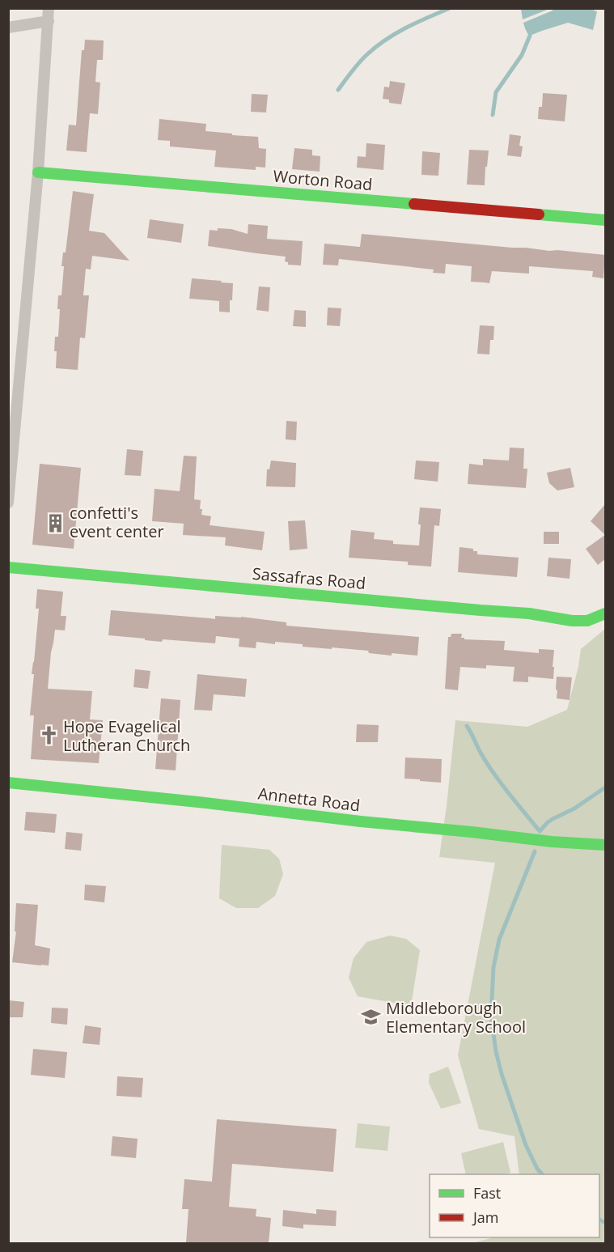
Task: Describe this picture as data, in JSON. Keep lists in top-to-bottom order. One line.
{"streets":{"street":["Worton Road","Sassafras Road","Annetta Road"]},"places":{"building":["confetti's event center"],"church":["Hope Evagelical Lutheran Church"],"school or university":["Middleborough Elementary School"]},"legend":["Fast","Jam"]}
